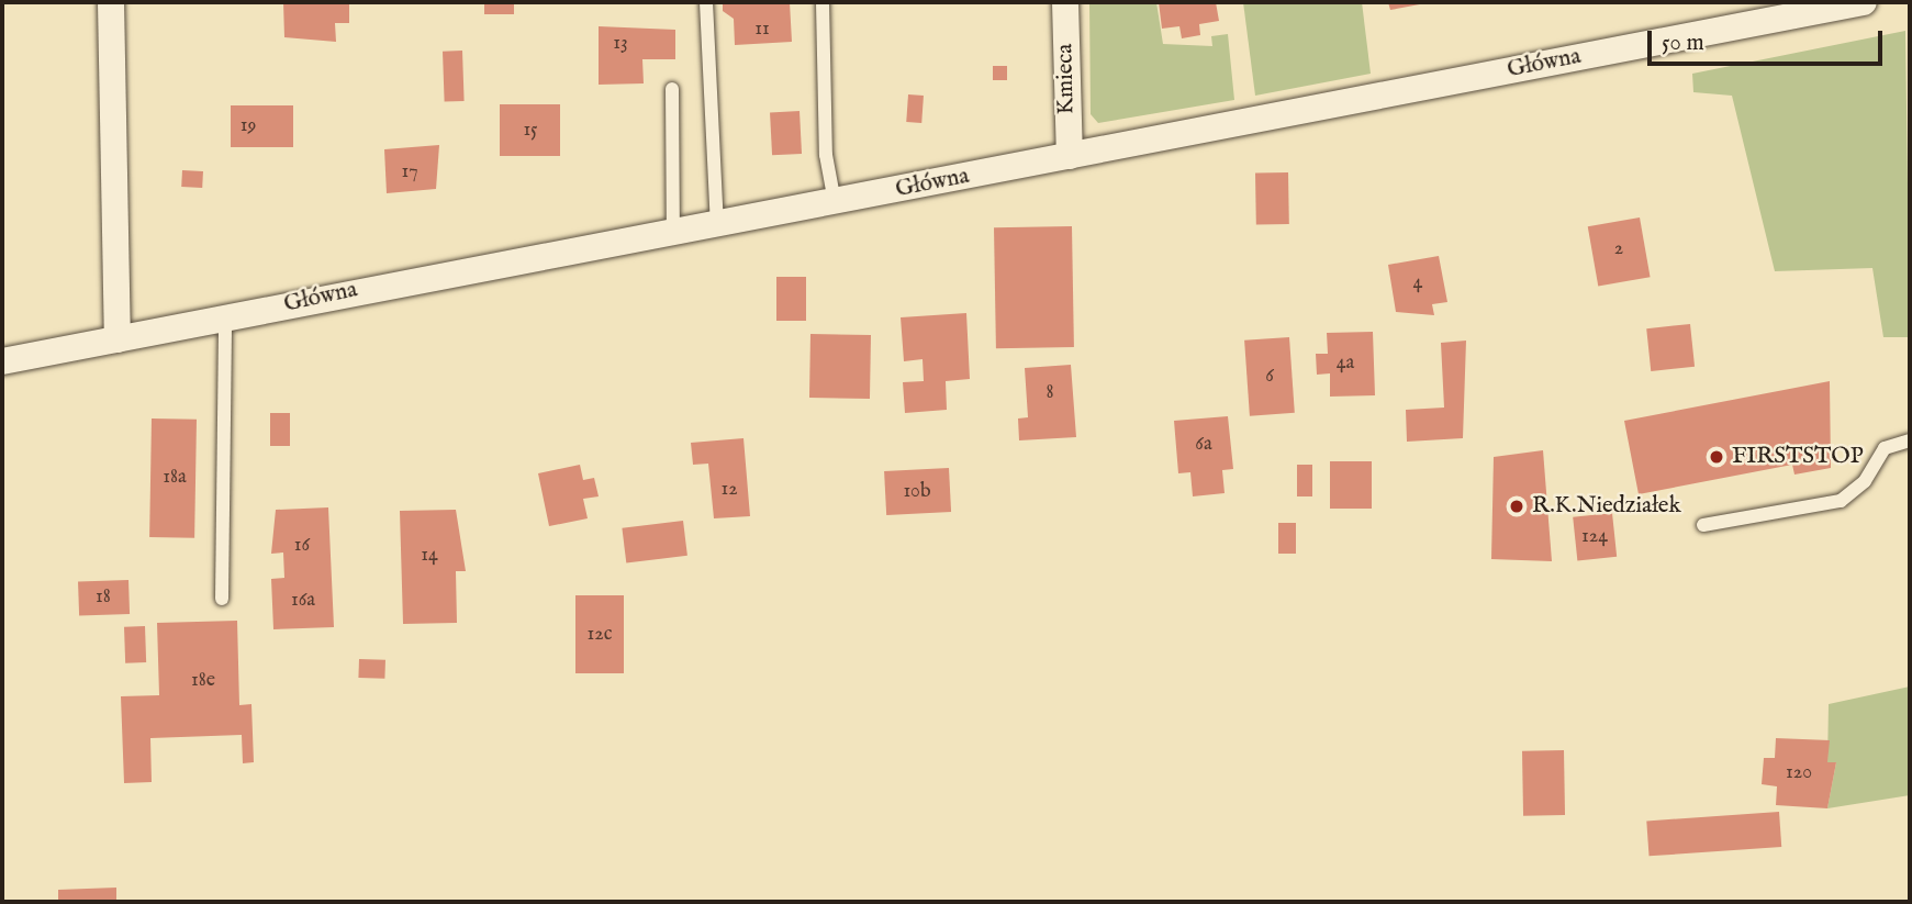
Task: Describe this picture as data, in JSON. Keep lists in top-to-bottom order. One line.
{"streets":{"street":["Główna","Kmieca"]},"crossings":[["Główna","Kmieca"]],"places":["FIRSTSTOP","R.K.Niedziałek"],"house_numbers":["11","13","19","15","17","2","4","4a","6","8","6a","18a","12","10b","124","16","14","18","16a","12c","18e","120"],"scale_bar":"50 m"}
